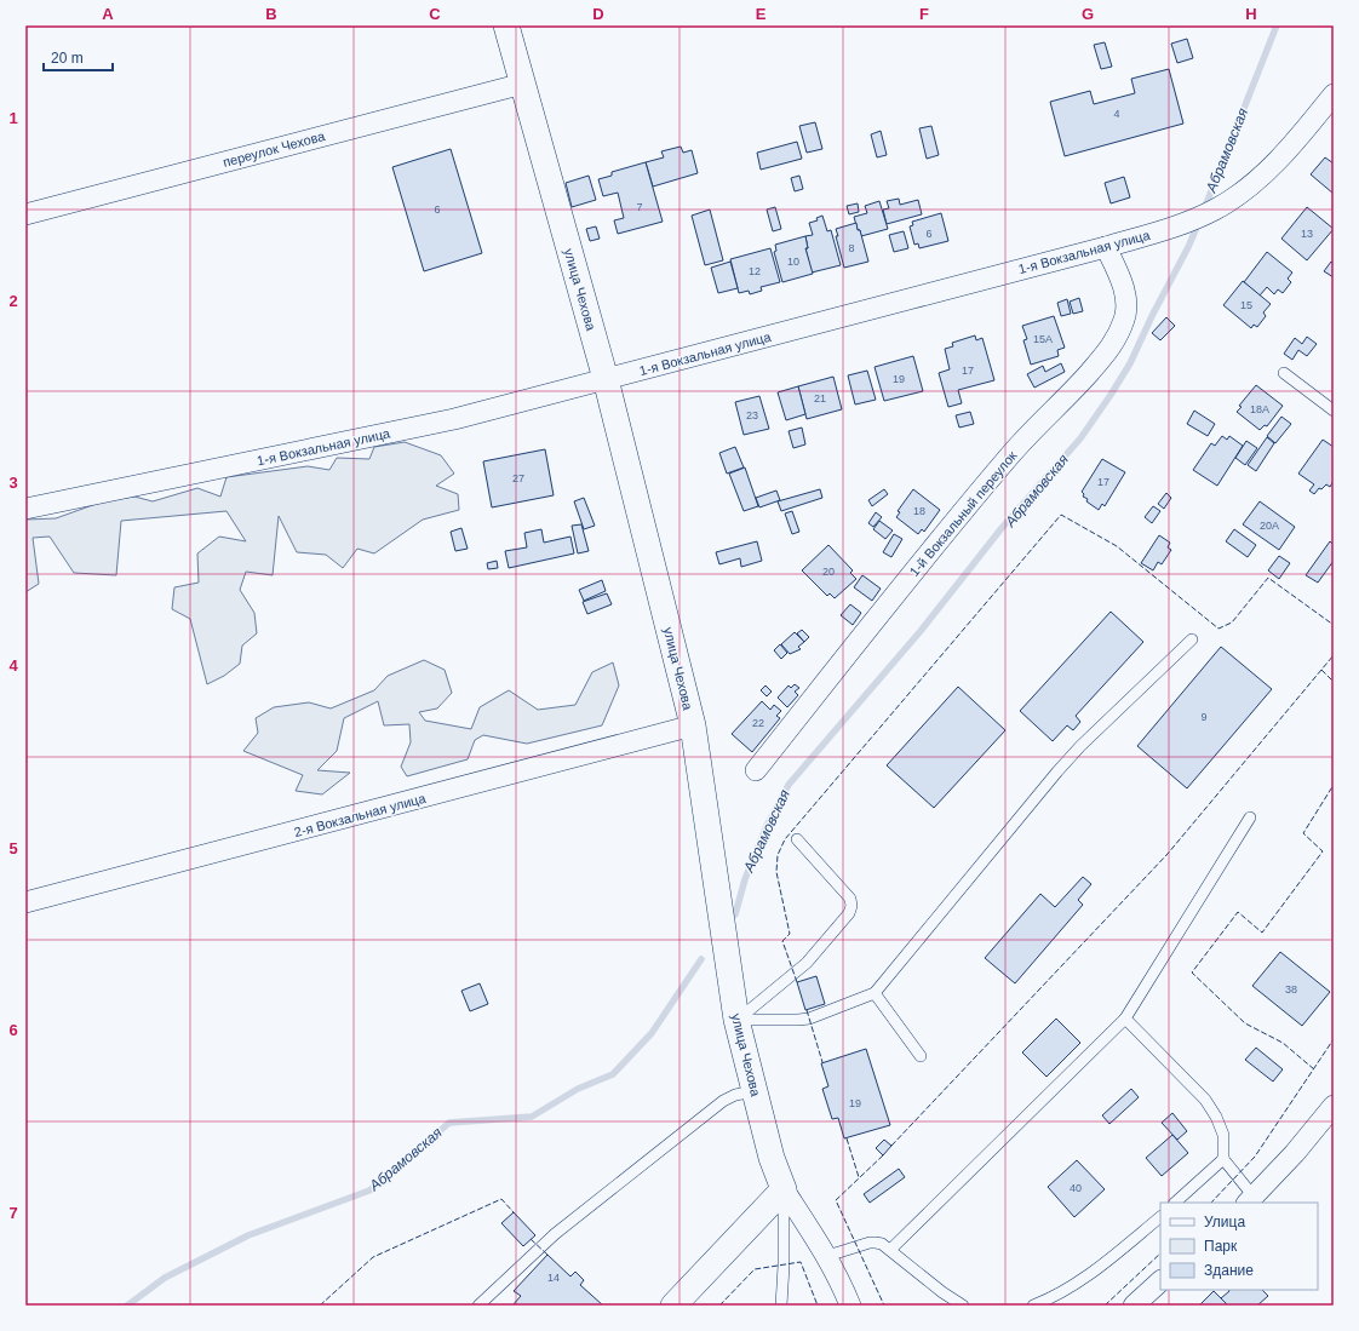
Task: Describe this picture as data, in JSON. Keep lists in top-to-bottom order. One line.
{"streets":{"street":["переулок Чехова","1-я Вокзальная улица","улица Чехова","1-й Вокзальный переулок","2-я Вокзальная улица"]},"crossings":[["переулок Чехова","улица Чехова"],["1-я Вокзальная улица","улица Чехова"],["1-я Вокзальная улица","1-й Вокзальный переулок"],["улица Чехова","2-я Вокзальная улица"]],"water":["Абрамовская"],"house_numbers":["4","7","6","6","13","8","10","12","15","15А","17","19","21","18А","23","27","17","18","20А","20","9","22","38","19","40","14"],"legend":["Улица","Парк","Здание"],"scale_bar":"20 m","grid":{"columns":["A","B","C","D","E","F","G","H"],"rows":["1","2","3","4","5","6","7"]}}
